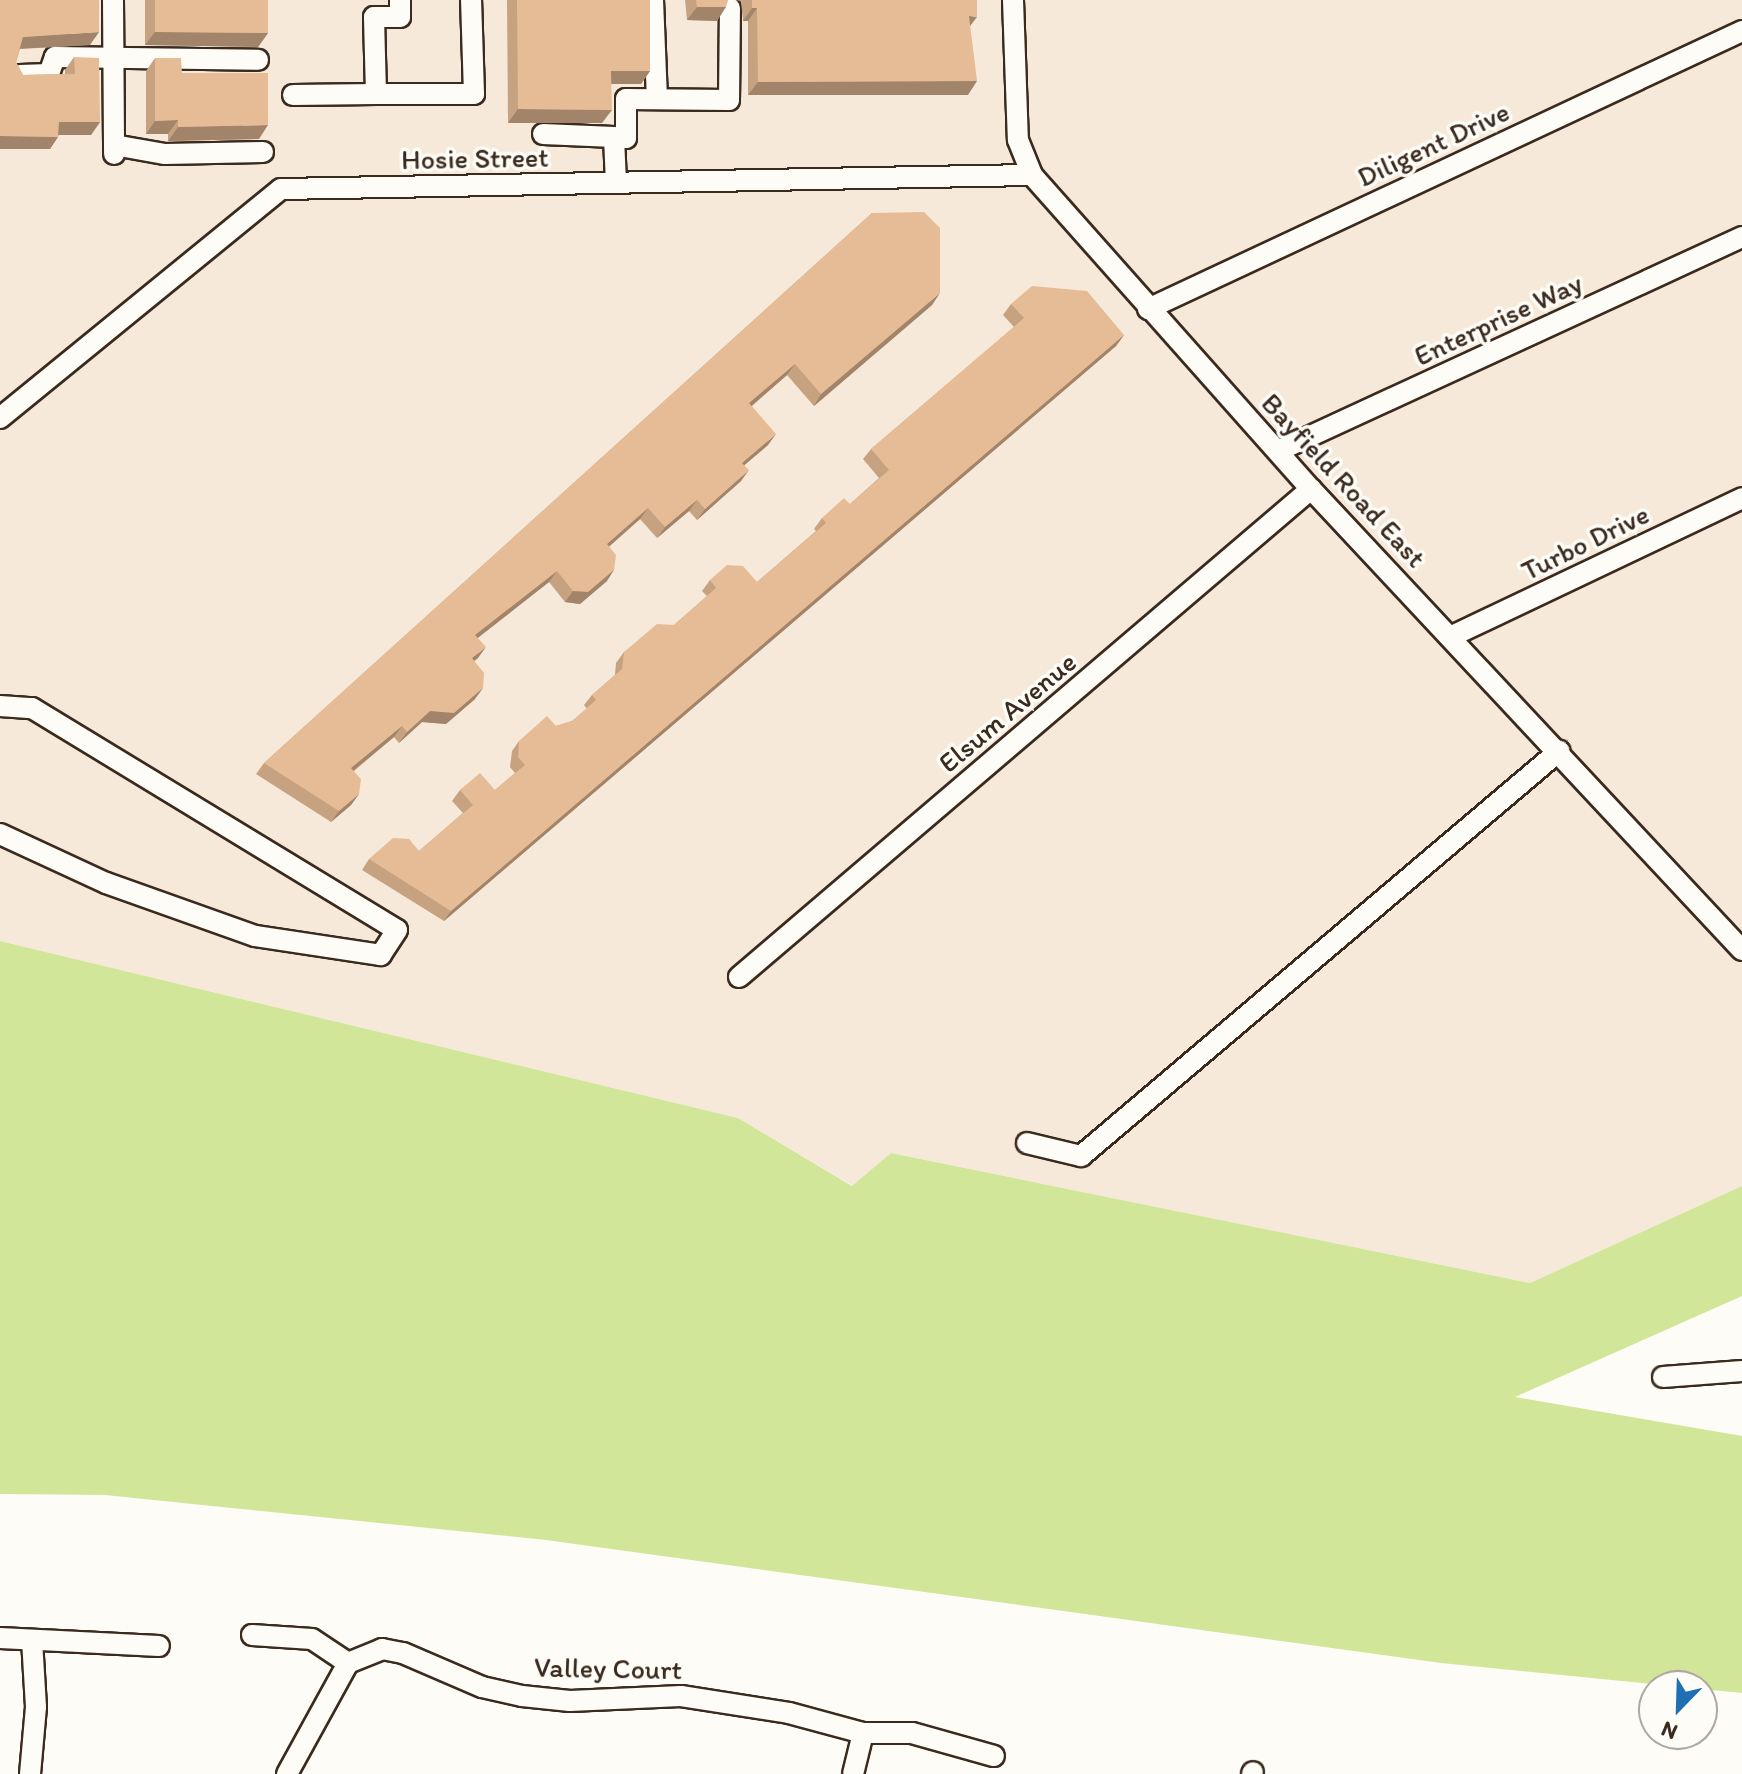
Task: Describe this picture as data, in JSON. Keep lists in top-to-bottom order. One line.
{"streets":{"street":["Diligent Drive","Hosie Street","Enterprise Way","Bayfield Road East","Turbo Drive","Elsum Avenue","Valley Court"]},"crossings":[["Diligent Drive","Bayfield Road East"],["Hosie Street","Bayfield Road East"],["Enterprise Way","Bayfield Road East"],["Bayfield Road East","Turbo Drive"],["Bayfield Road East","Elsum Avenue"]],"north":"bottom left"}
